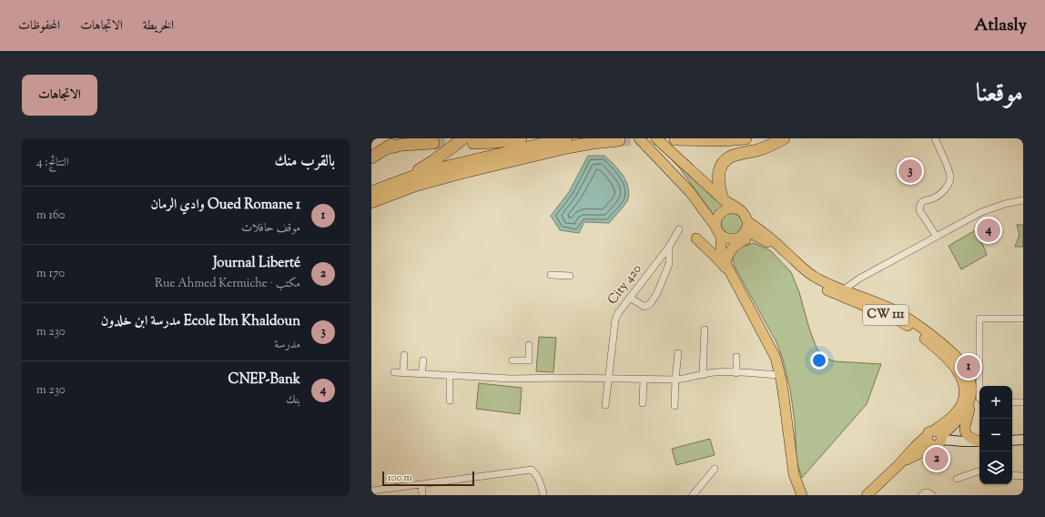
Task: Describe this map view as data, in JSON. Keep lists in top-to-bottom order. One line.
{"streets":{"main road":["CW 111"],"street":["City 420"]},"scale_bar":"100 m","page":{"header":"Atlasly","nav":["الخريطة","الاتجاهات","المحفوظات"],"title":"موقعنا","buttons":"الاتجاهات","heading":["بالقرب منك","النتائج: 4"],"pins":["3","4","1","2"],"list":[{"mark":"1","name":"Oued Romane 1 وادي الرمان","note":"موقف حافلات","value":"160 m"},{"mark":"2","name":"Journal Liberté","note":"مكتب · Rue Ahmed Kermiche","value":"170 m"},{"mark":"3","name":"Ecole Ibn Khaldoun مدرسة ابن خلدون","note":"مدرسة","value":"230 m"},{"mark":"4","name":"CNEP-Bank","note":"بنك","value":"230 m"}],"map_buttons":["+","−"],"scale":"100 m"}}
